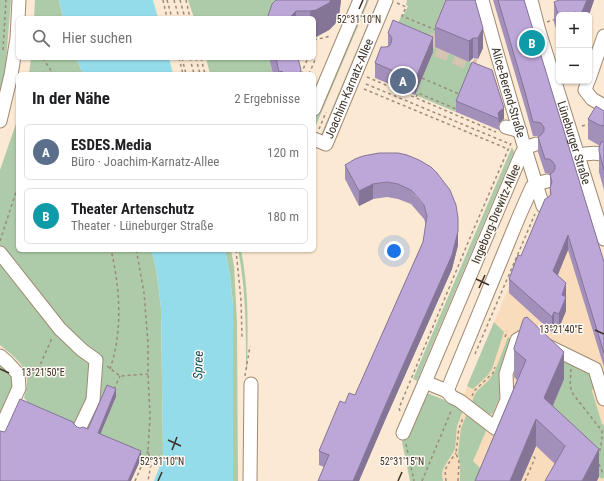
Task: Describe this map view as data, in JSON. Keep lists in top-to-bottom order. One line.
{"streets":{"street":["Joachim-Karnatz-Allee","Alice-Berend-Straße","Lüneburger Straße","Ingeborg-Drewitz-Allee"]},"crossings":[["Alice-Berend-Straße","Ingeborg-Drewitz-Allee"]],"water":["Spree"],"page":{"map_buttons":["+","−"],"search":"Hier suchen","pins":["B","A"],"heading":["In der Nähe","2 Ergebnisse"],"list":[{"mark":"A","name":"ESDES.Media","note":"Büro · Joachim-Karnatz-Allee","value":"120 m"},{"mark":"B","name":"Theater Artenschutz","note":"Theater · Lüneburger Straße","value":"180 m"}]},"coordinates":["52°31'10\"N","13°21'40\"E","13°21'50\"E","52°31'15\"N"]}
